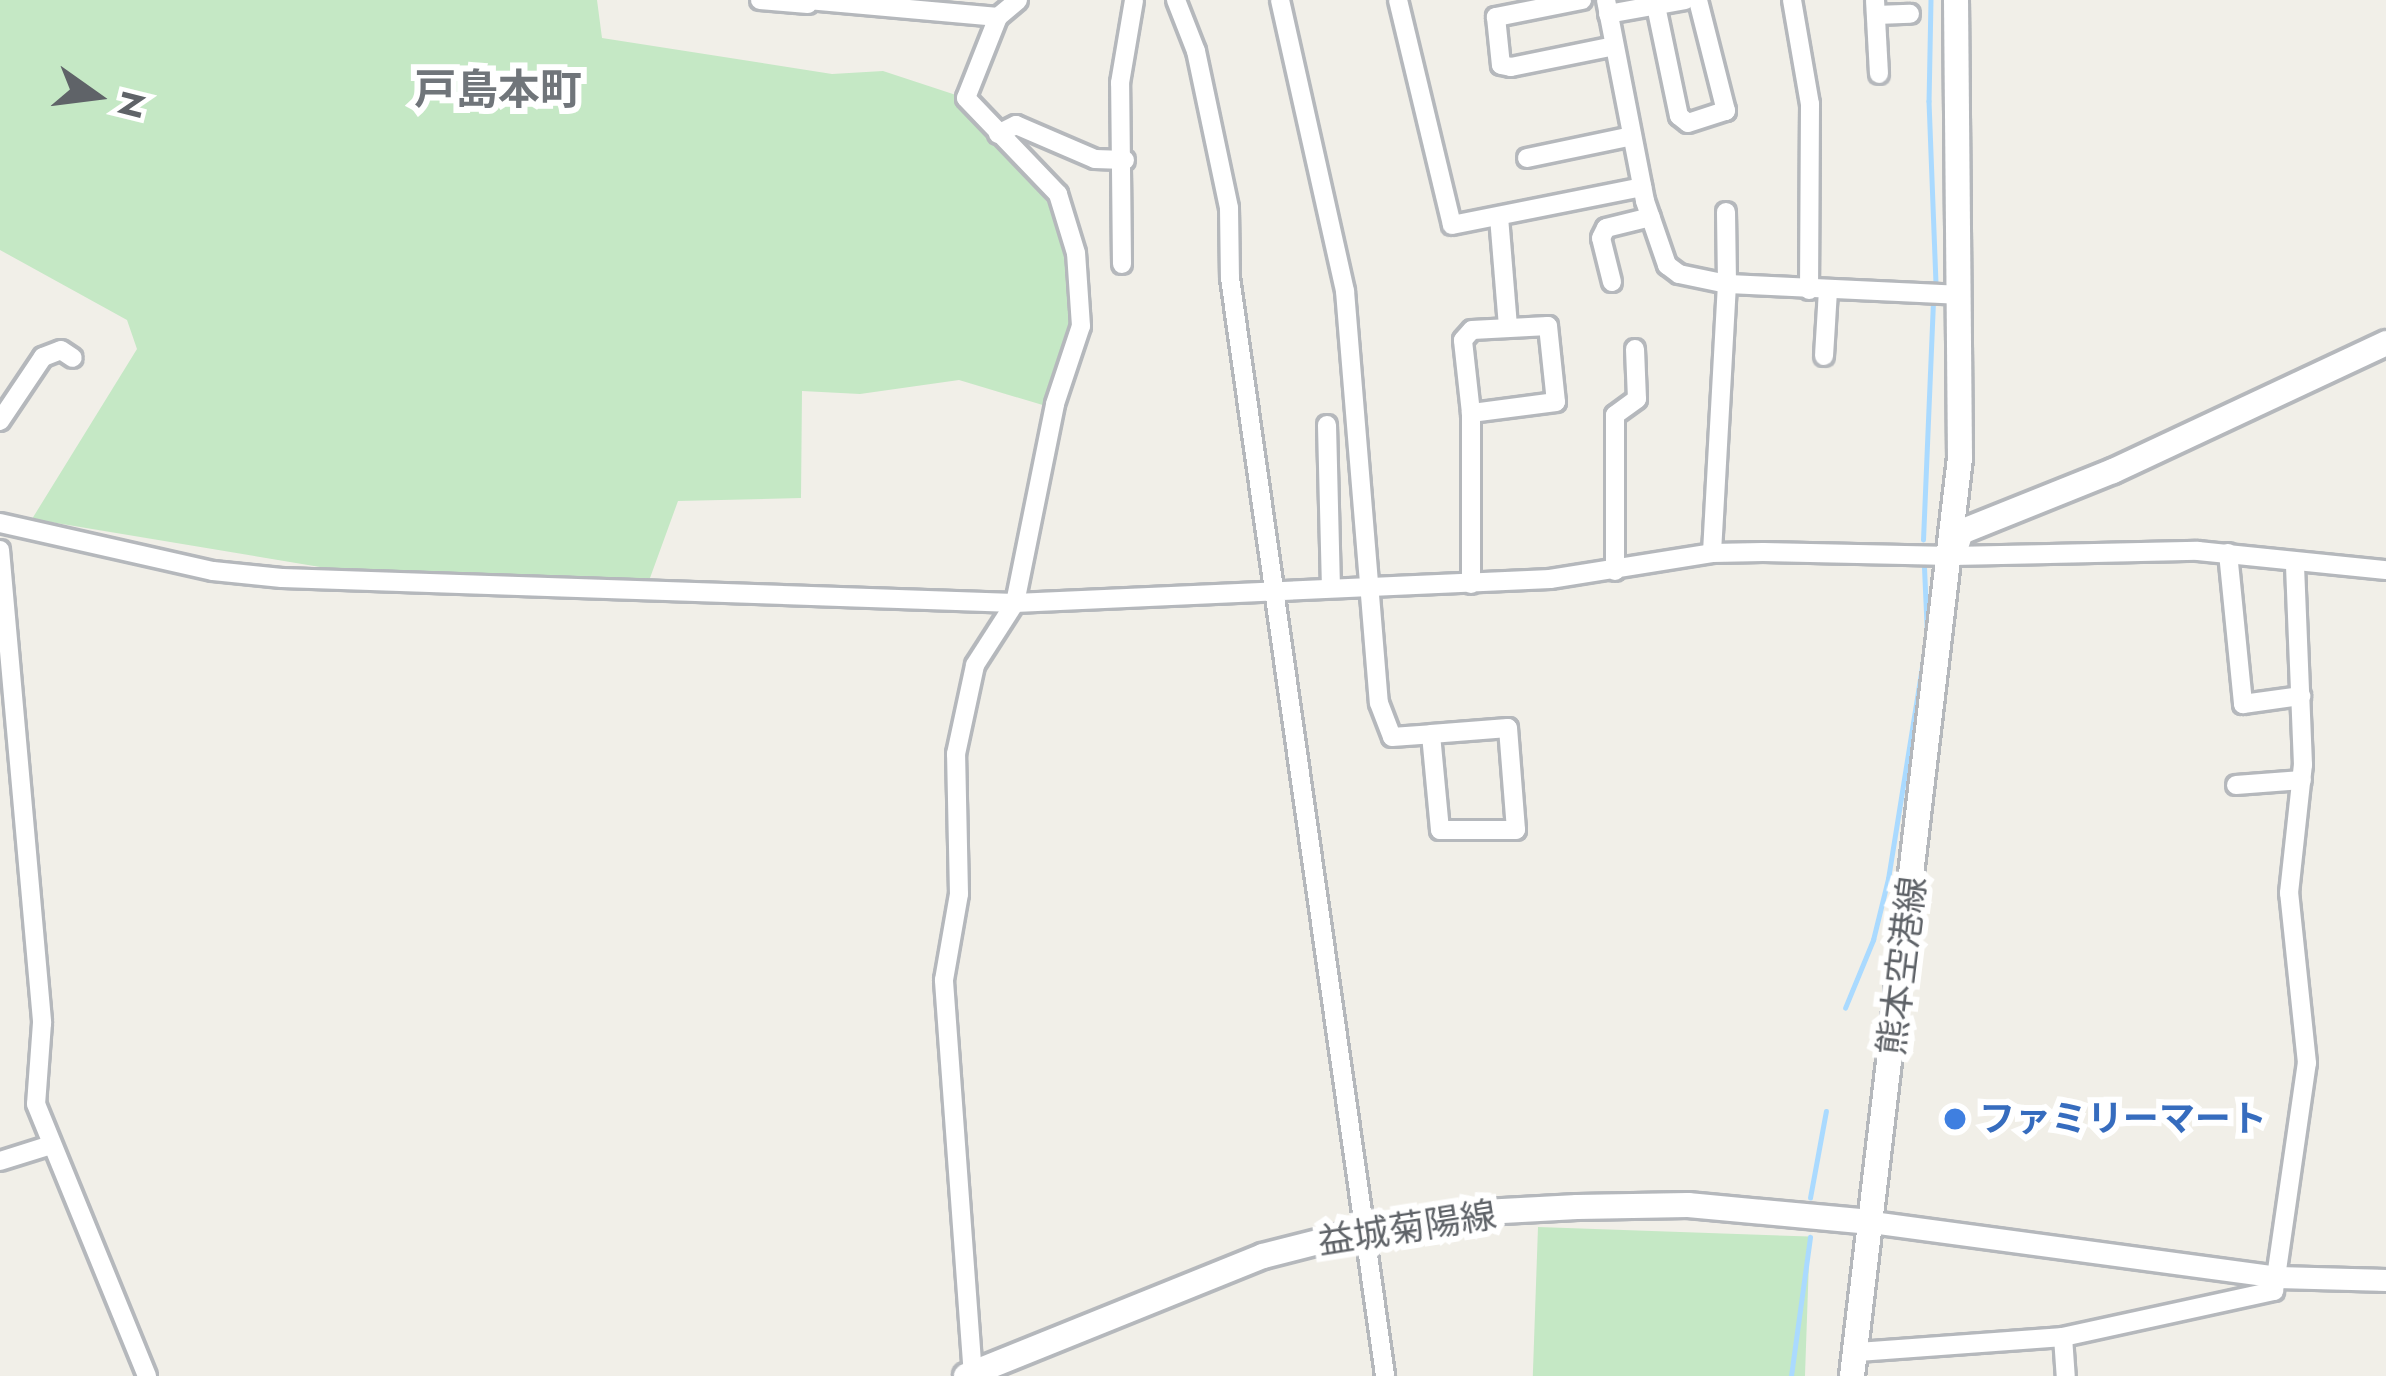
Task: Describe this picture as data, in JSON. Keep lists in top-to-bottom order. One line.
{"streets":{"main road":["熊本空港線","益城菊陽線"]},"crossings":[["熊本空港線","益城菊陽線"]],"districts":["戸島本町"],"places":["ファミリーマート"],"north":"right"}
